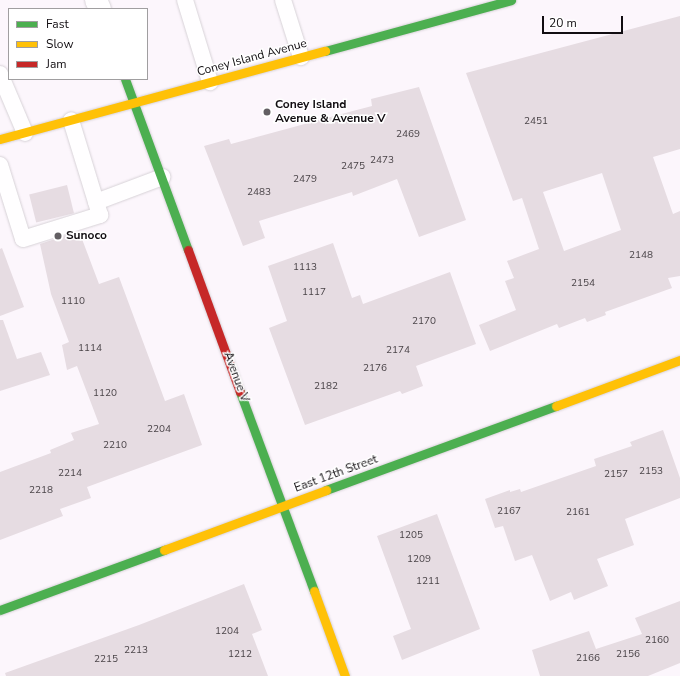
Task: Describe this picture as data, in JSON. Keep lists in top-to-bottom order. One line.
{"streets":{"street":["Coney Island Avenue","Avenue V","East 12th Street"]},"crossings":[["Coney Island Avenue","Avenue V"],["Avenue V","East 12th Street"]],"places":["Coney Island Avenue & Avenue V","Sunoco"],"house_numbers":["2451","2469","2473","2475","2479","2483","2148","1113","2154","1117","1110","2170","1114","2174","2176","2182","1120","2204","2210","2153","2214","2157","2218","2167","2161","1205","1209","1211","1204","2160","2213","1212","2156","2166","2215"],"legend":["Fast","Slow","Jam"],"scale_bar":"20 m"}
